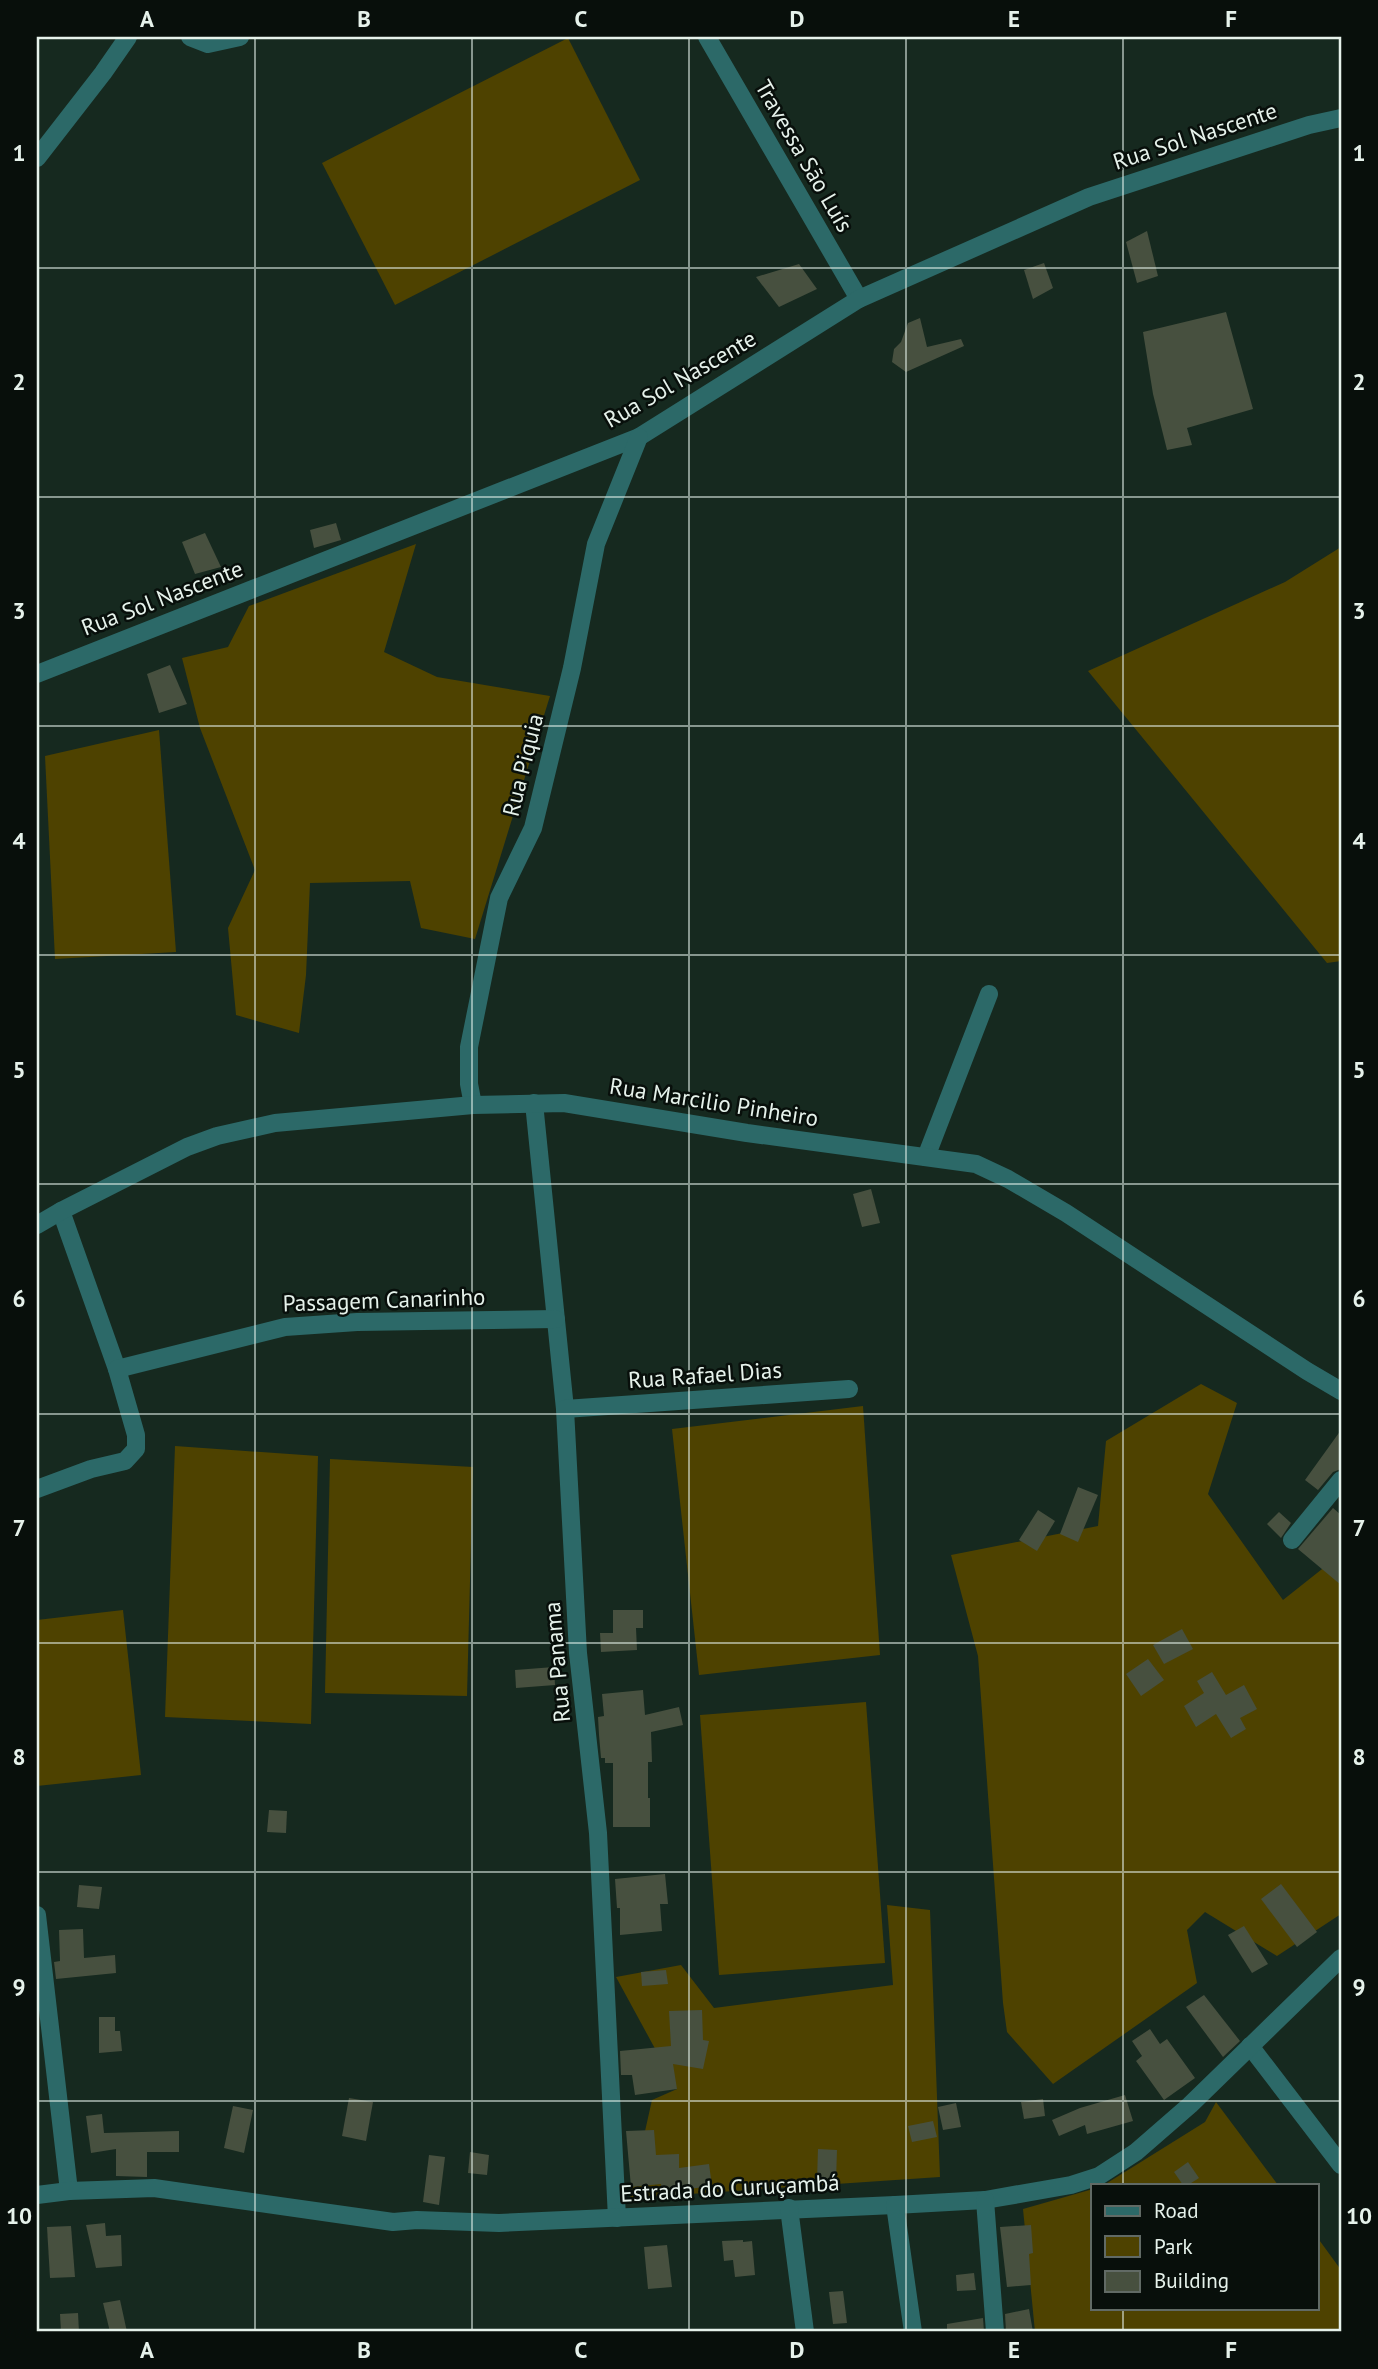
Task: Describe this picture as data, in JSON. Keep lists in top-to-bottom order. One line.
{"streets":{"street":["Rua Sol Nascente","Travessa São Luís","Rua Piquia","Rua Marcilio Pinheiro","Passagem Canarinho","Rua Rafael Dias","Rua Panama","Estrada do Curuçambá"]},"crossings":[["Rua Sol Nascente","Travessa São Luís"],["Rua Sol Nascente","Rua Piquia"],["Rua Piquia","Rua Marcilio Pinheiro"],["Rua Marcilio Pinheiro","Rua Panama"],["Passagem Canarinho","Rua Panama"],["Rua Rafael Dias","Rua Panama"],["Rua Panama","Estrada do Curuçambá"]],"legend":["Road","Park","Building"],"grid":{"columns":["A","B","C","D","E","F"],"rows":["1","2","3","4","5","6","7","8","9","10"]}}
